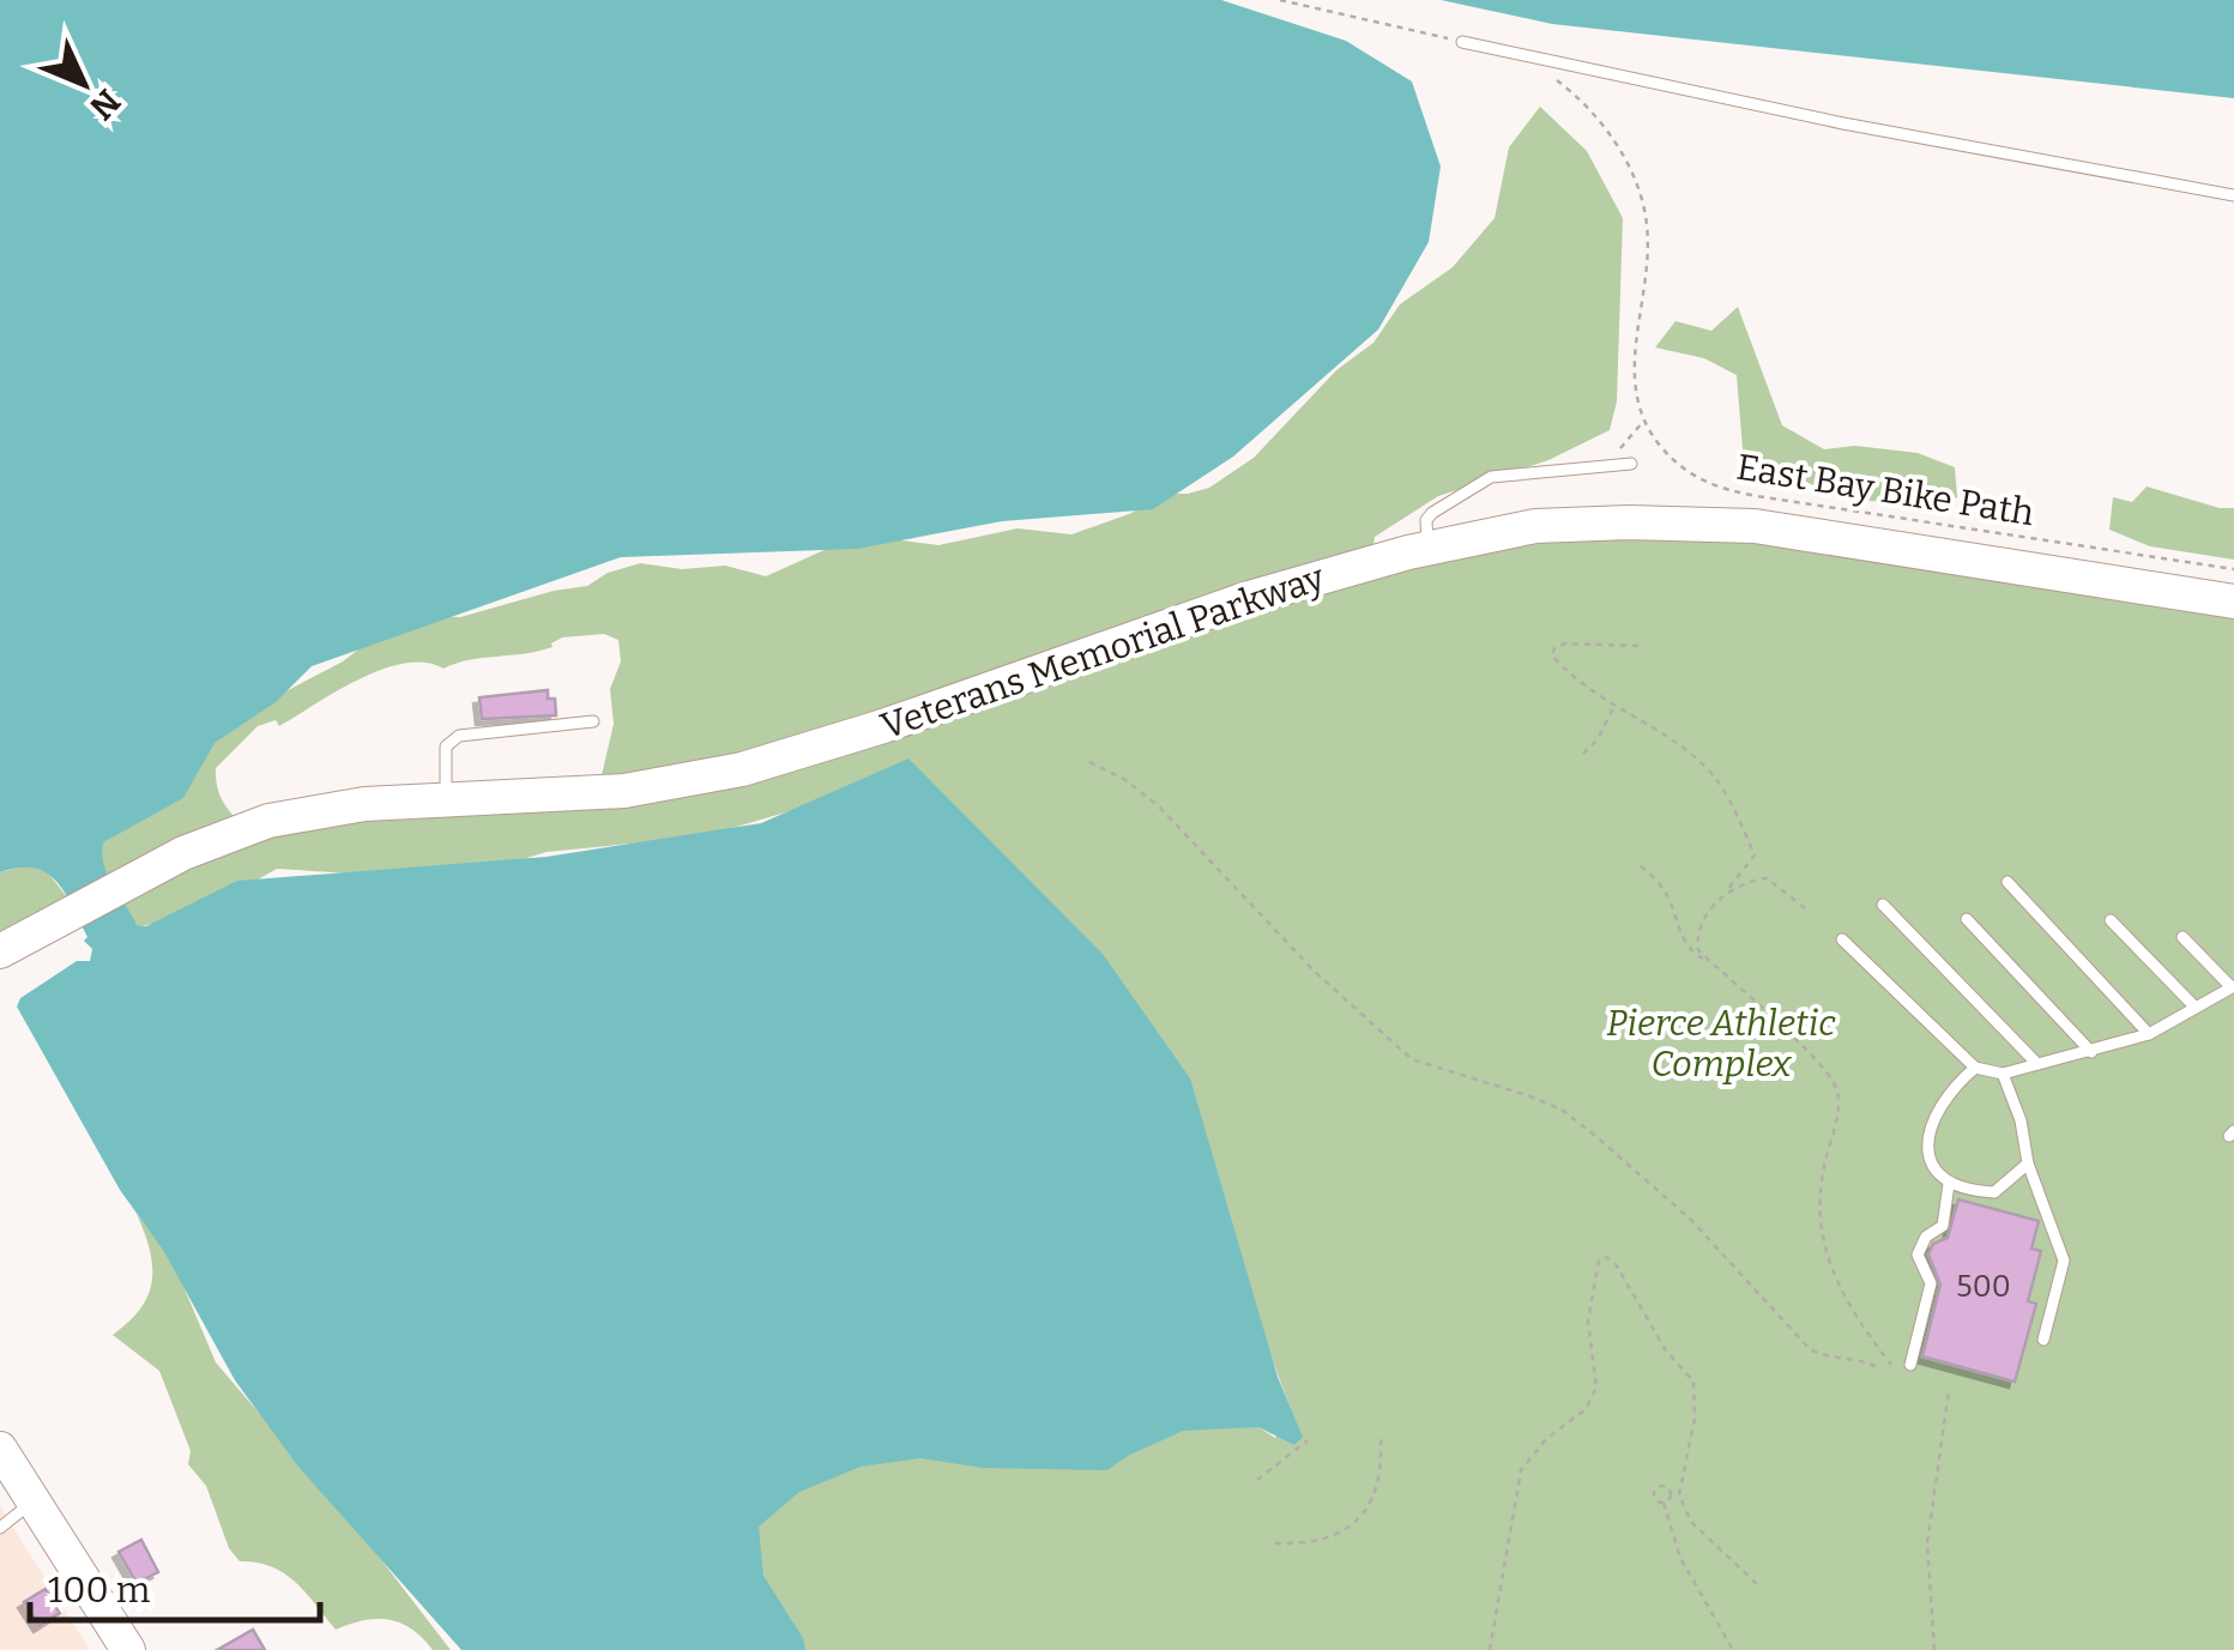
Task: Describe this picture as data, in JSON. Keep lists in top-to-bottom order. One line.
{"streets":{"main road":["Veterans Memorial Parkway"],"path":["East Bay Bike Path"]},"parks":["Pierce Athletic Complex"],"house_numbers":["500"],"scale_bar":"100 m","north":"bottom right"}
